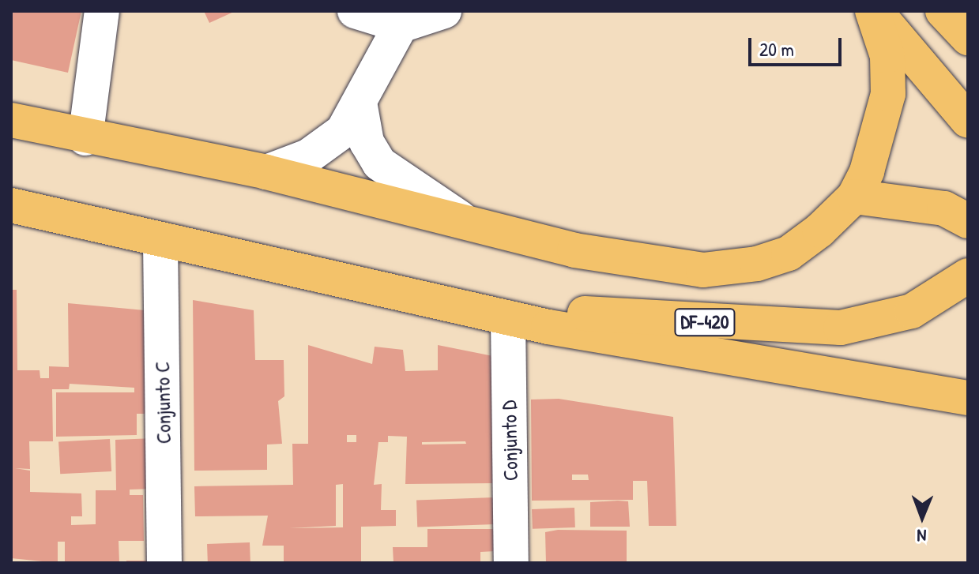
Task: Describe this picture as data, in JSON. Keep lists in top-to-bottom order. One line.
{"streets":{"main road":["DF-420"],"street":["Conjunto C","Conjunto D"]},"crossings":[["DF-420","Conjunto C"],["DF-420","Conjunto D"]],"scale_bar":"20 m","north":"bottom"}
